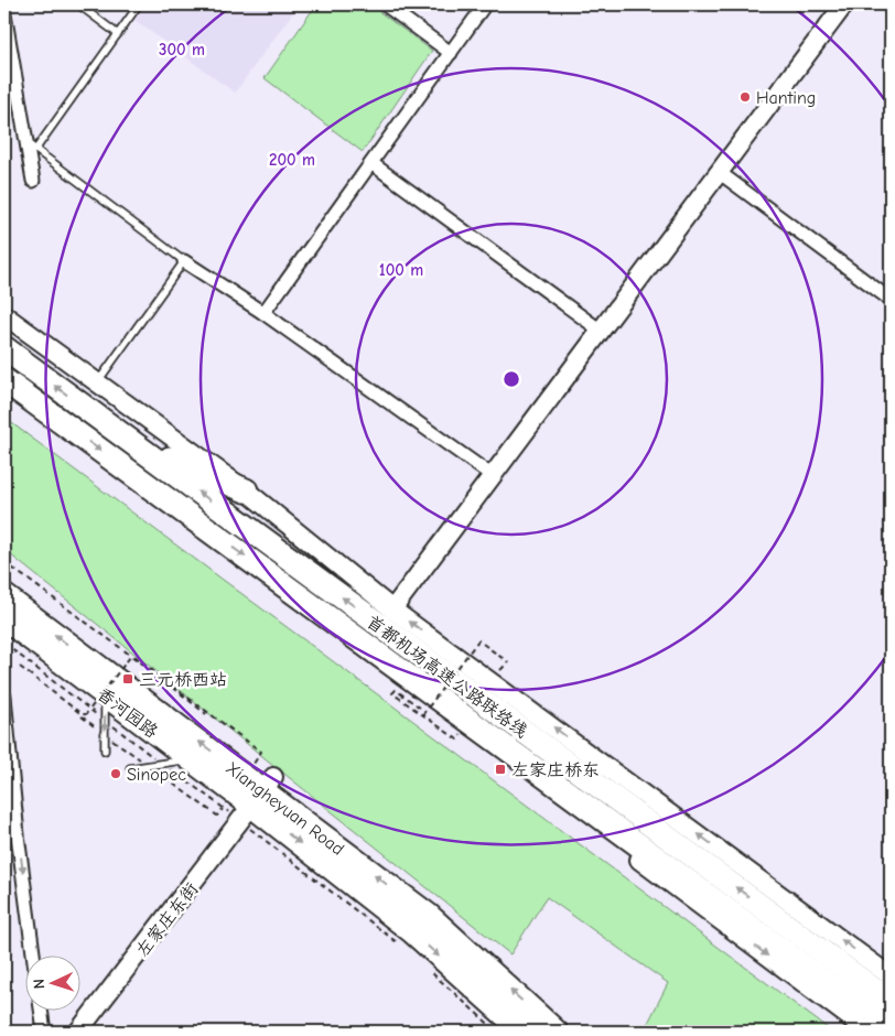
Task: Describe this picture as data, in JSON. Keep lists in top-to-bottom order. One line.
{"streets":{"highway":["首都机场高速公路联络线","香河园路","Xiangheyuan Road"],"main road":["左家庄东街"]},"crossings":[["香河园路","Xiangheyuan Road"],["香河园路","左家庄东街"],["Xiangheyuan Road","左家庄东街"]],"places":{"other":["Hanting","Sinopec"],"transit":["三元桥西站","左家庄桥东"]},"north":"left","rings":["300 m","200 m","100 m"]}
